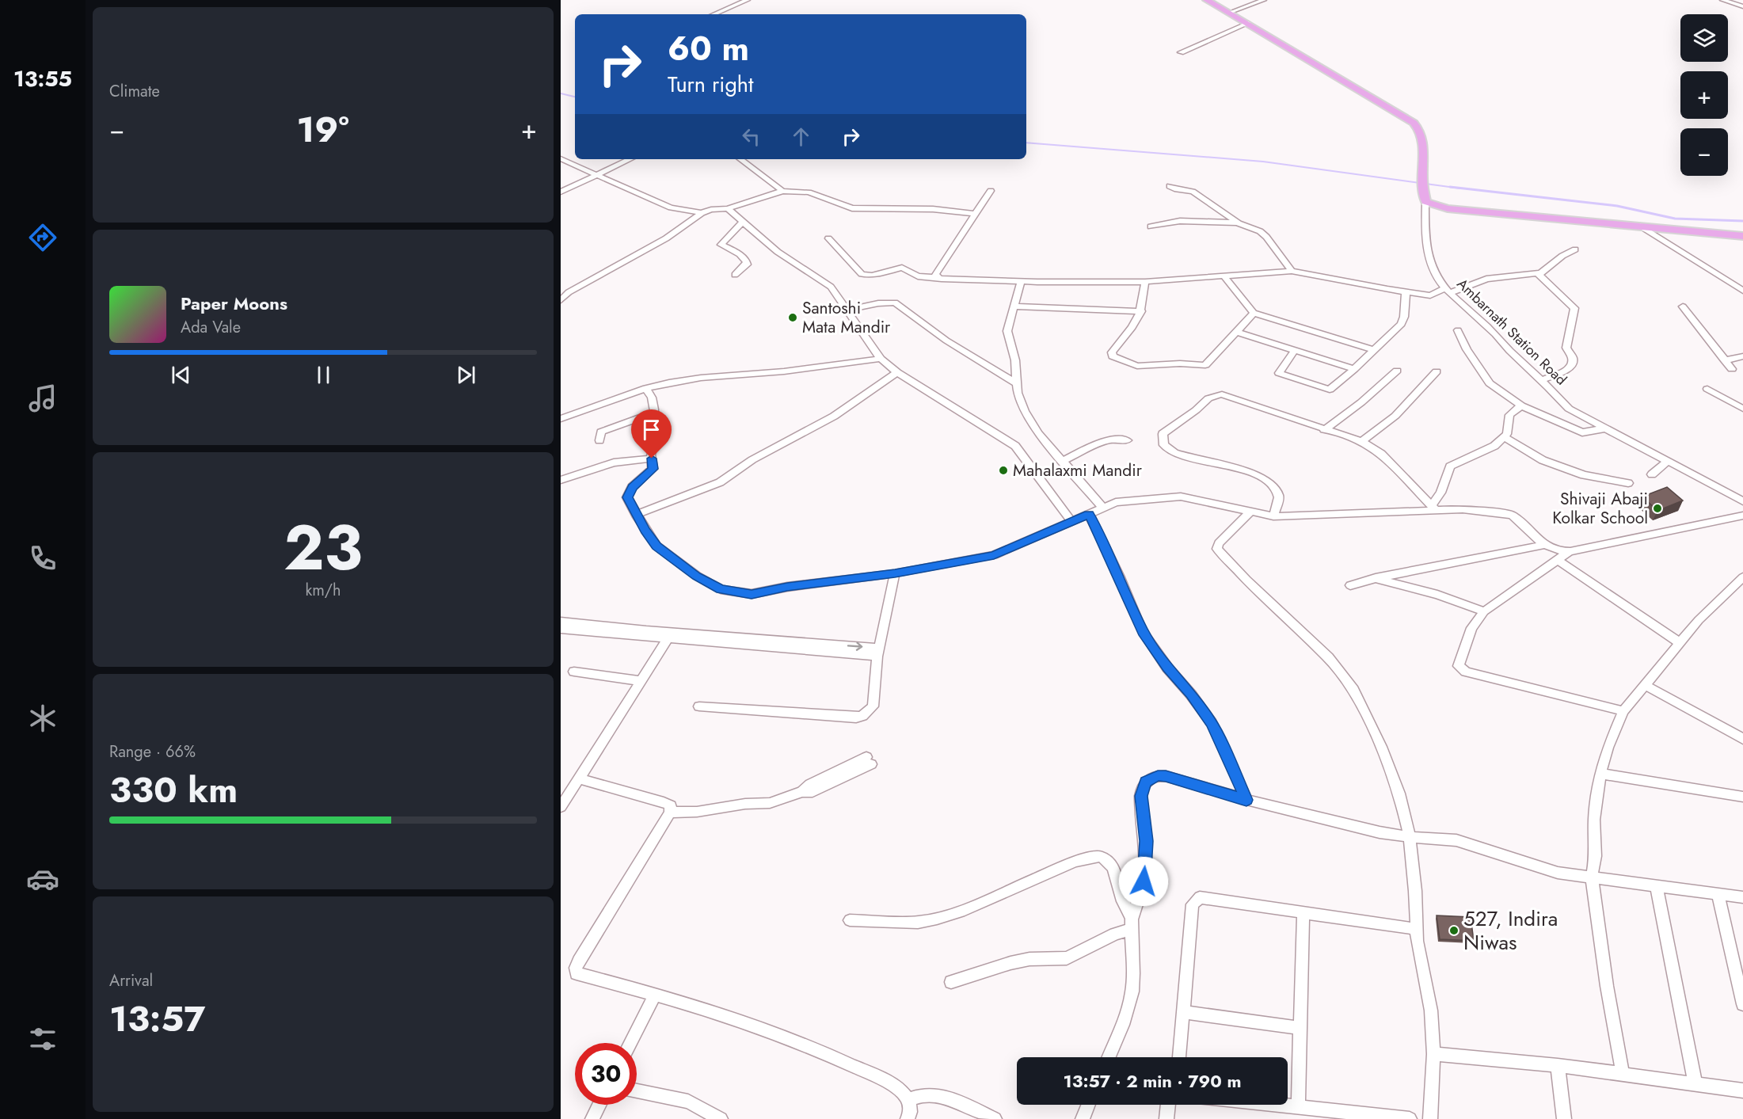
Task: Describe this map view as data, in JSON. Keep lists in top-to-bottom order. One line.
{"streets":{"main road":["Ambarnath Station Road"]},"places":["Santoshi Mata Mandir","Mahalaxmi Mandir","Shivaji Abaji Kolkar School","527, Indira Niwas"],"page":{"tabs":"13:55","tile":["Climate",["23","km/h"],["Range · 66%","330 km"],["Arrival","13:57"]],"map_buttons":["+","−"],"turn":["60 m","Turn right"],"heat":["−","19°","+"],"song":["Paper Moons","Ada Vale"],"limit":"30","trip":"13:57 · 2 min · 790 m"}}
